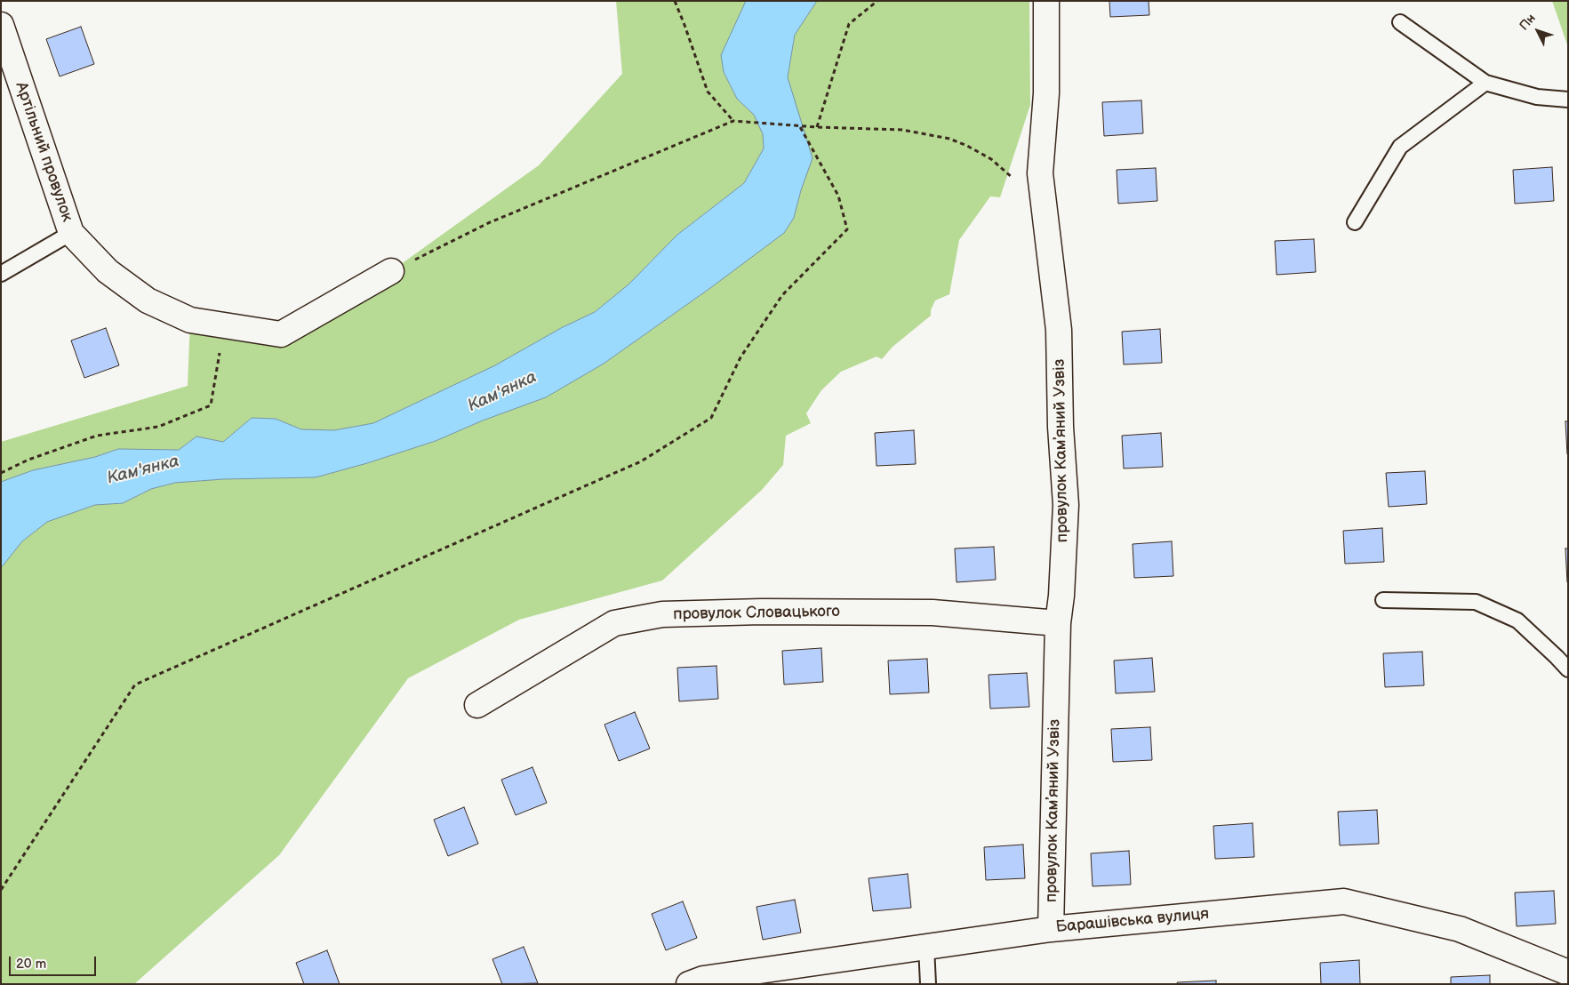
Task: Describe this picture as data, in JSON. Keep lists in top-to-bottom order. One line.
{"streets":{"street":["Артільний провулок","провулок Камʼяний Узвіз","провулок Словацького","Барашівська вулиця"]},"crossings":[["провулок Камʼяний Узвіз","провулок Словацького"],["провулок Камʼяний Узвіз","Барашівська вулиця"]],"water":["Кам'янка"],"scale_bar":"20 m","north":"top left"}
